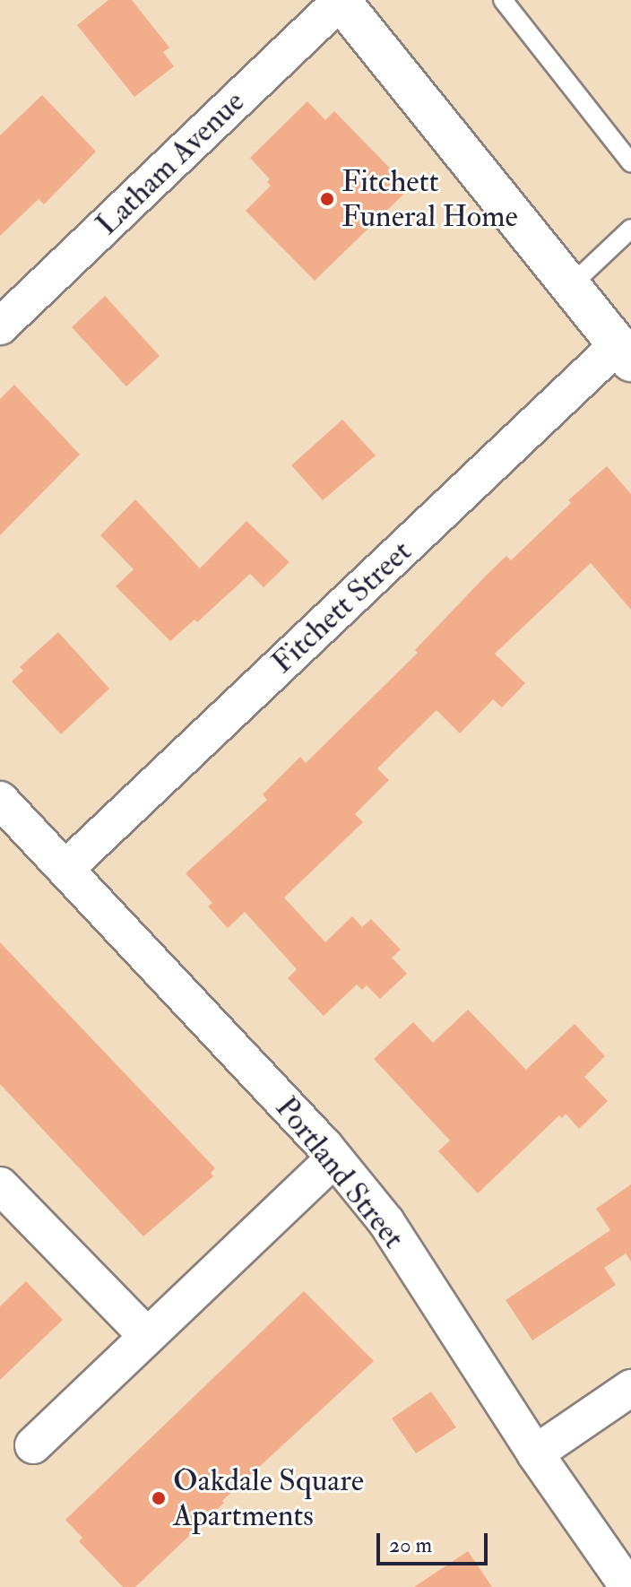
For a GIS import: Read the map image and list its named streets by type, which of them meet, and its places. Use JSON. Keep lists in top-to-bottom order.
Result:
{
  "streets": {
    "street": ["Latham Avenue", "Fitchett Street", "Portland Street"]
  },
  "crossings": [
    ["Fitchett Street", "Portland Street"]
  ],
  "places": ["Fitchett Funeral Home", "Oakdale Square Apartments"],
  "scale_bar": "20 m"
}
